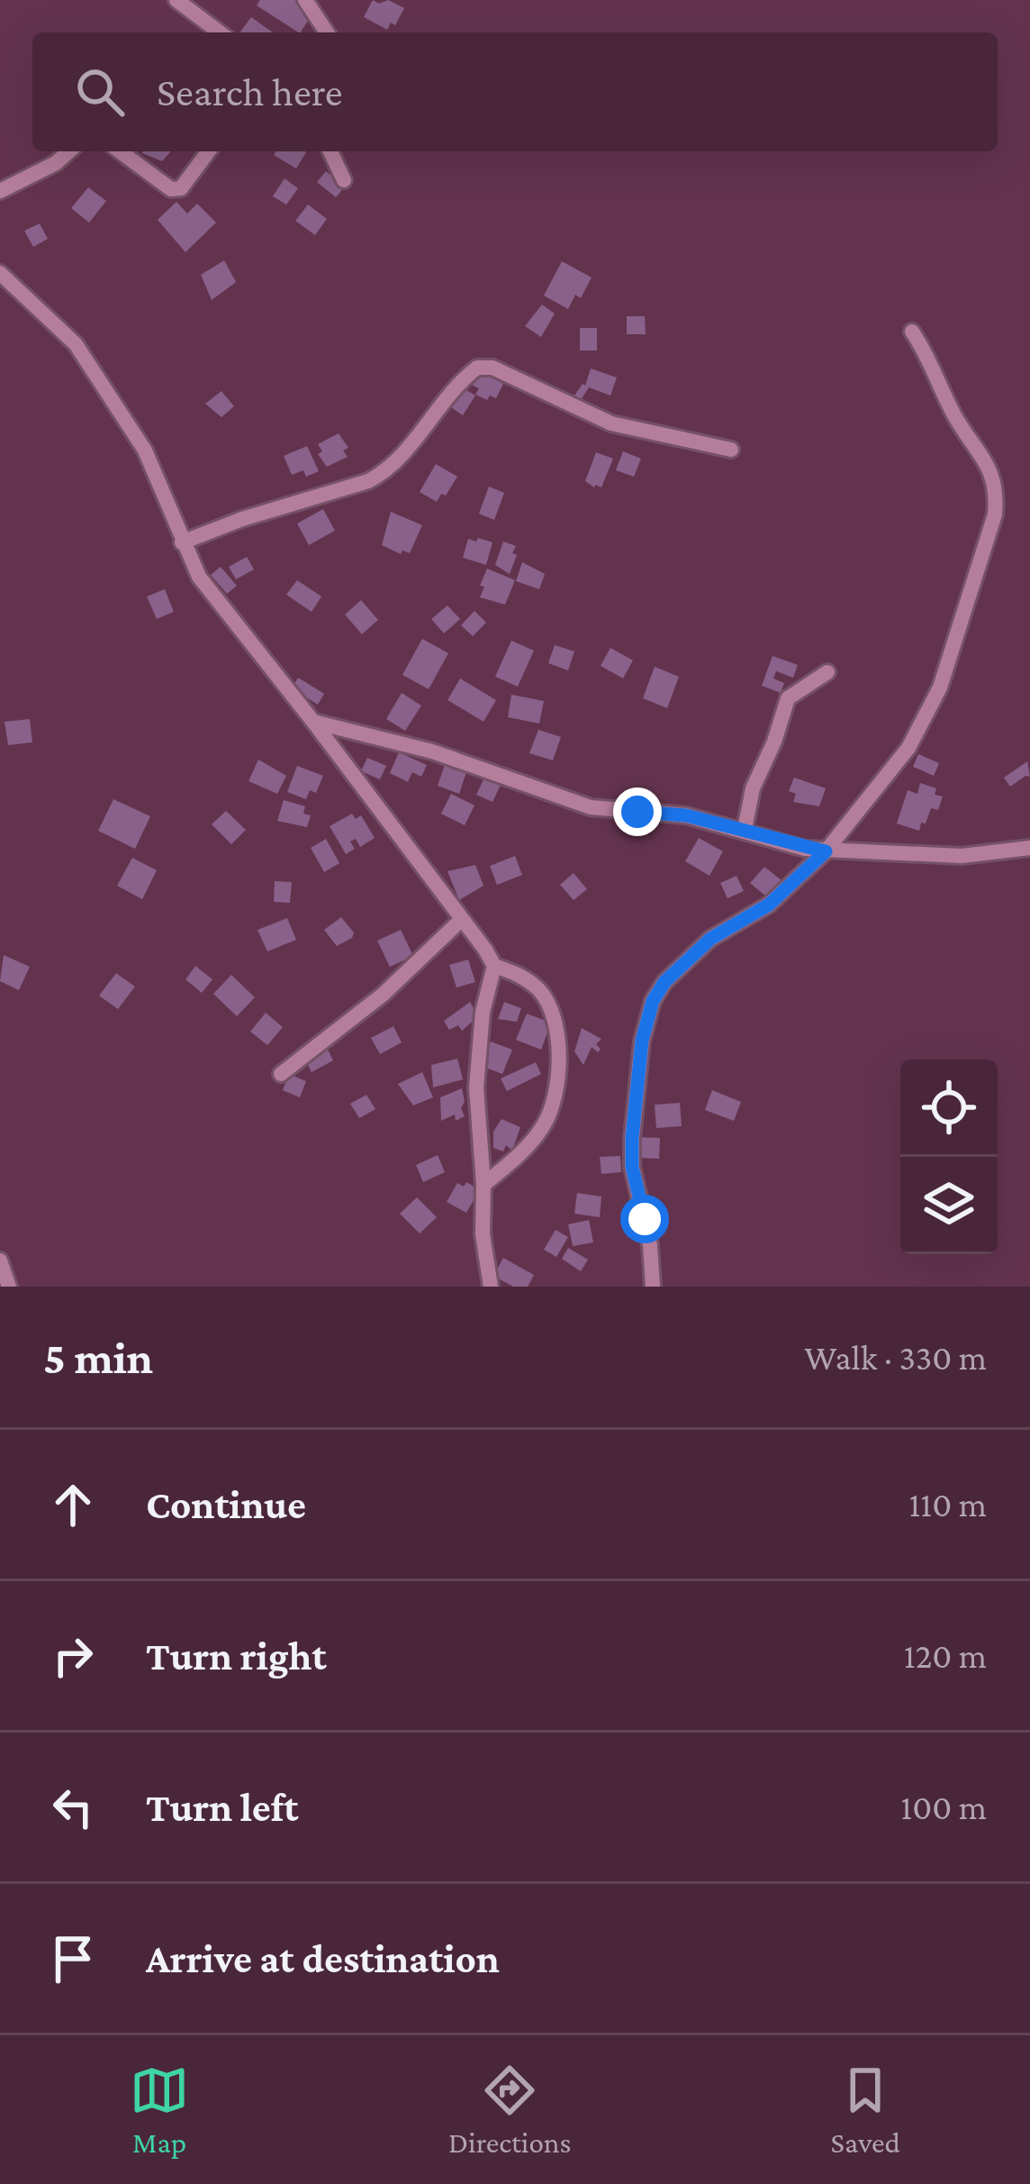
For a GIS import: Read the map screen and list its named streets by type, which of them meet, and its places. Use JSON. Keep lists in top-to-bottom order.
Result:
{
  "page": {
    "search": "Search here",
    "heading": ["5 min", "Walk · 330 m"],
    "list": [
      ["Continue", "110 m"],
      ["Turn right", "120 m"],
      ["Turn left", "100 m"],
      "Arrive at destination"
    ],
    "nav": ["Map", "Directions", "Saved"]
  }
}
